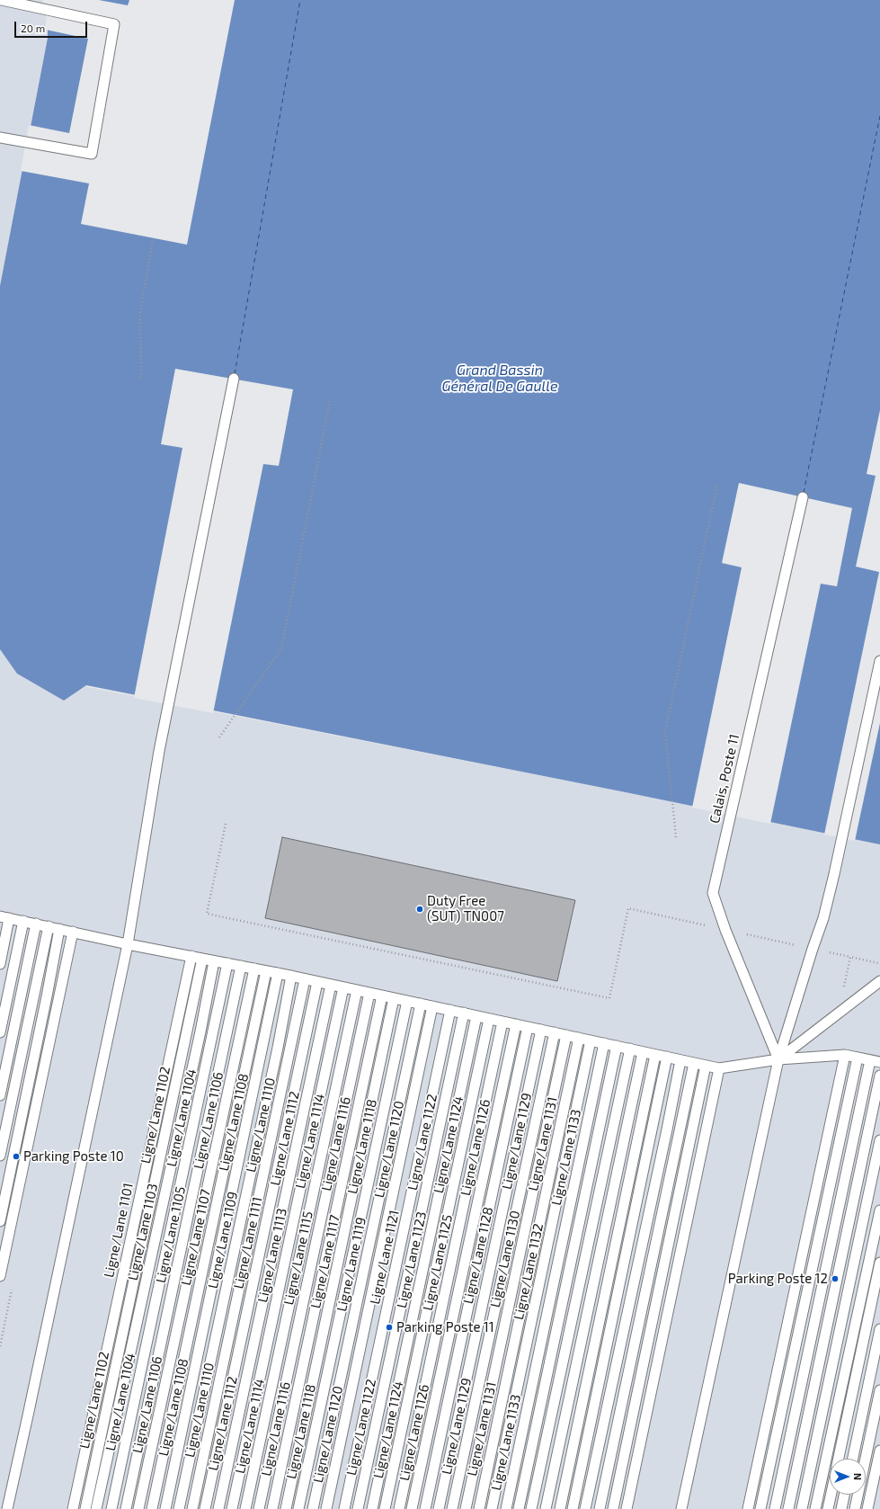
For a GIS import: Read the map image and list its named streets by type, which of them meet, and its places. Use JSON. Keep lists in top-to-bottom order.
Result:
{
  "streets": {
    "lane": [
      "Calais, Poste 11",
      "Ligne/Lane 1102",
      "Ligne/Lane 1104",
      "Ligne/Lane 1106",
      "Ligne/Lane 1108",
      "Ligne/Lane 1110",
      "Ligne/Lane 1112",
      "Ligne/Lane 1114",
      "Ligne/Lane 1129",
      "Ligne/Lane 1122",
      "Ligne/Lane 1116",
      "Ligne/Lane 1131",
      "Ligne/Lane 1124",
      "Ligne/Lane 1118",
      "Ligne/Lane 1126",
      "Ligne/Lane 1120",
      "Ligne/Lane 1133",
      "Ligne/Lane 1101",
      "Ligne/Lane 1103",
      "Ligne/Lane 1105",
      "Ligne/Lane 1107",
      "Ligne/Lane 1109",
      "Ligne/Lane 1111",
      "Ligne/Lane 1113",
      "Ligne/Lane 1128",
      "Ligne/Lane 1121",
      "Ligne/Lane 1115",
      "Ligne/Lane 1130",
      "Ligne/Lane 1123",
      "Ligne/Lane 1117",
      "Ligne/Lane 1125",
      "Ligne/Lane 1119",
      "Ligne/Lane 1132"
    ]
  },
  "water": ["Grand Bassin Général De Gaulle"],
  "places": [
    "Duty Free (SUT) TN007",
    "Parking Poste 10",
    "Parking Poste 12",
    "Parking Poste 11"
  ],
  "scale_bar": "20 m",
  "north": "right"
}
